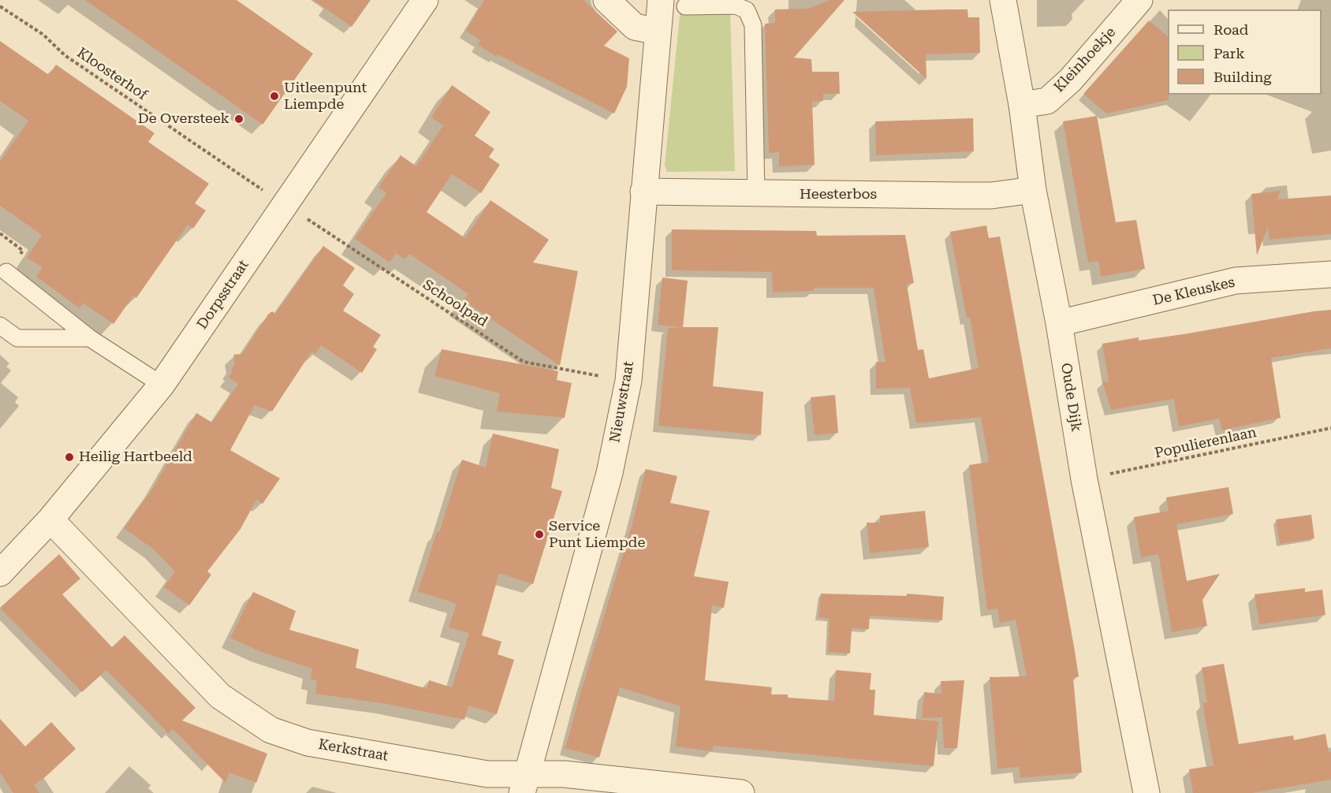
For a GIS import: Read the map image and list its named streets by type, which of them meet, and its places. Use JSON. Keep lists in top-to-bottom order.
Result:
{
  "streets": {
    "street": [
      "Kleinhoekje",
      "Heesterbos",
      "De Kleuskes",
      "Dorpsstraat",
      "Oude Dijk",
      "Nieuwstraat",
      "Kerkstraat"
    ],
    "path": ["Kloosterhof", "Schoolpad", "Populierenlaan"]
  },
  "crossings": [
    ["Kleinhoekje", "Oude Dijk"],
    ["Kloosterhof", "Dorpsstraat"],
    ["Kloosterhof", "Schoolpad"],
    ["Heesterbos", "Oude Dijk"],
    ["Heesterbos", "Nieuwstraat"],
    ["De Kleuskes", "Oude Dijk"],
    ["Dorpsstraat", "Schoolpad"],
    ["Dorpsstraat", "Kerkstraat"],
    ["Schoolpad", "Nieuwstraat"],
    ["Oude Dijk", "Populierenlaan"],
    ["Nieuwstraat", "Kerkstraat"]
  ],
  "places": [
    "Uitleenpunt Liempde",
    "De Oversteek",
    "Heilig Hartbeeld",
    "Service Punt Liempde"
  ],
  "legend": ["Road", "Park", "Building"]
}
